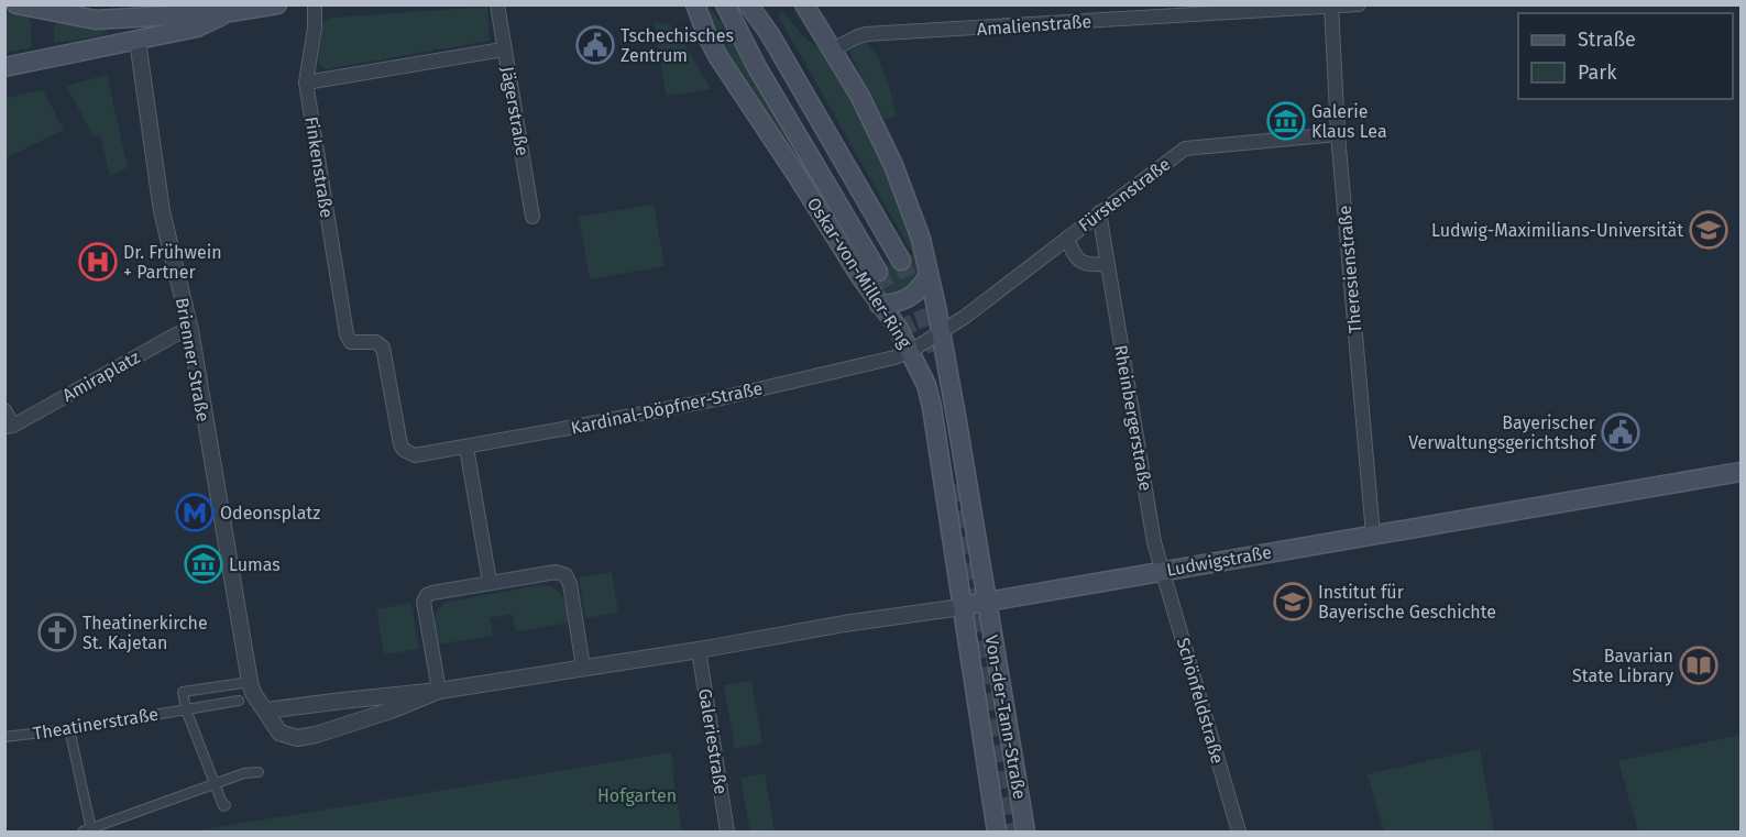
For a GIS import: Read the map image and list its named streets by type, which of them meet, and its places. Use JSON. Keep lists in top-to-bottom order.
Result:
{
  "streets": {
    "main road": [
      "Oskar-von-Miller-Ring",
      "Brienner Straße",
      "Ludwigstraße",
      "Von-der-Tann-Straße"
    ],
    "street": [
      "Amalienstraße",
      "Jägerstraße",
      "Finkenstraße",
      "Fürstenstraße",
      "Theresienstraße",
      "Amiraplatz",
      "Kardinal-Döpfner-Straße",
      "Rheinbergerstraße",
      "Schönfeldstraße",
      "Theatinerstraße",
      "Galeriestraße"
    ]
  },
  "crossings": [
    ["Amalienstraße", "Theresienstraße"],
    ["Amalienstraße", "Oskar-von-Miller-Ring"],
    ["Finkenstraße", "Kardinal-Döpfner-Straße"],
    ["Fürstenstraße", "Theresienstraße"],
    ["Fürstenstraße", "Oskar-von-Miller-Ring"],
    ["Fürstenstraße", "Kardinal-Döpfner-Straße"],
    ["Fürstenstraße", "Rheinbergerstraße"],
    ["Theresienstraße", "Ludwigstraße"],
    ["Oskar-von-Miller-Ring", "Kardinal-Döpfner-Straße"],
    ["Oskar-von-Miller-Ring", "Ludwigstraße"],
    ["Oskar-von-Miller-Ring", "Von-der-Tann-Straße"],
    ["Brienner Straße", "Amiraplatz"],
    ["Brienner Straße", "Theatinerstraße"],
    ["Rheinbergerstraße", "Ludwigstraße"],
    ["Rheinbergerstraße", "Schönfeldstraße"],
    ["Ludwigstraße", "Schönfeldstraße"],
    ["Ludwigstraße", "Von-der-Tann-Straße"],
    ["Ludwigstraße", "Galeriestraße"]
  ],
  "parks": ["Hofgarten"],
  "places": {
    "public building": ["Tschechisches Zentrum", "Bayerischer Verwaltungsgerichtshof"],
    "museum": ["Galerie Klaus Lea", "Lumas"],
    "school or university": ["Ludwig-Maximilians-Universität", "Institut für Bayerische Geschichte"],
    "hospital": ["Dr. Frühwein + Partner"],
    "metro station": ["Odeonsplatz"],
    "church": ["Theatinerkirche St. Kajetan"],
    "library": ["Bavarian State Library"]
  },
  "legend": ["Straße", "Park"]
}
